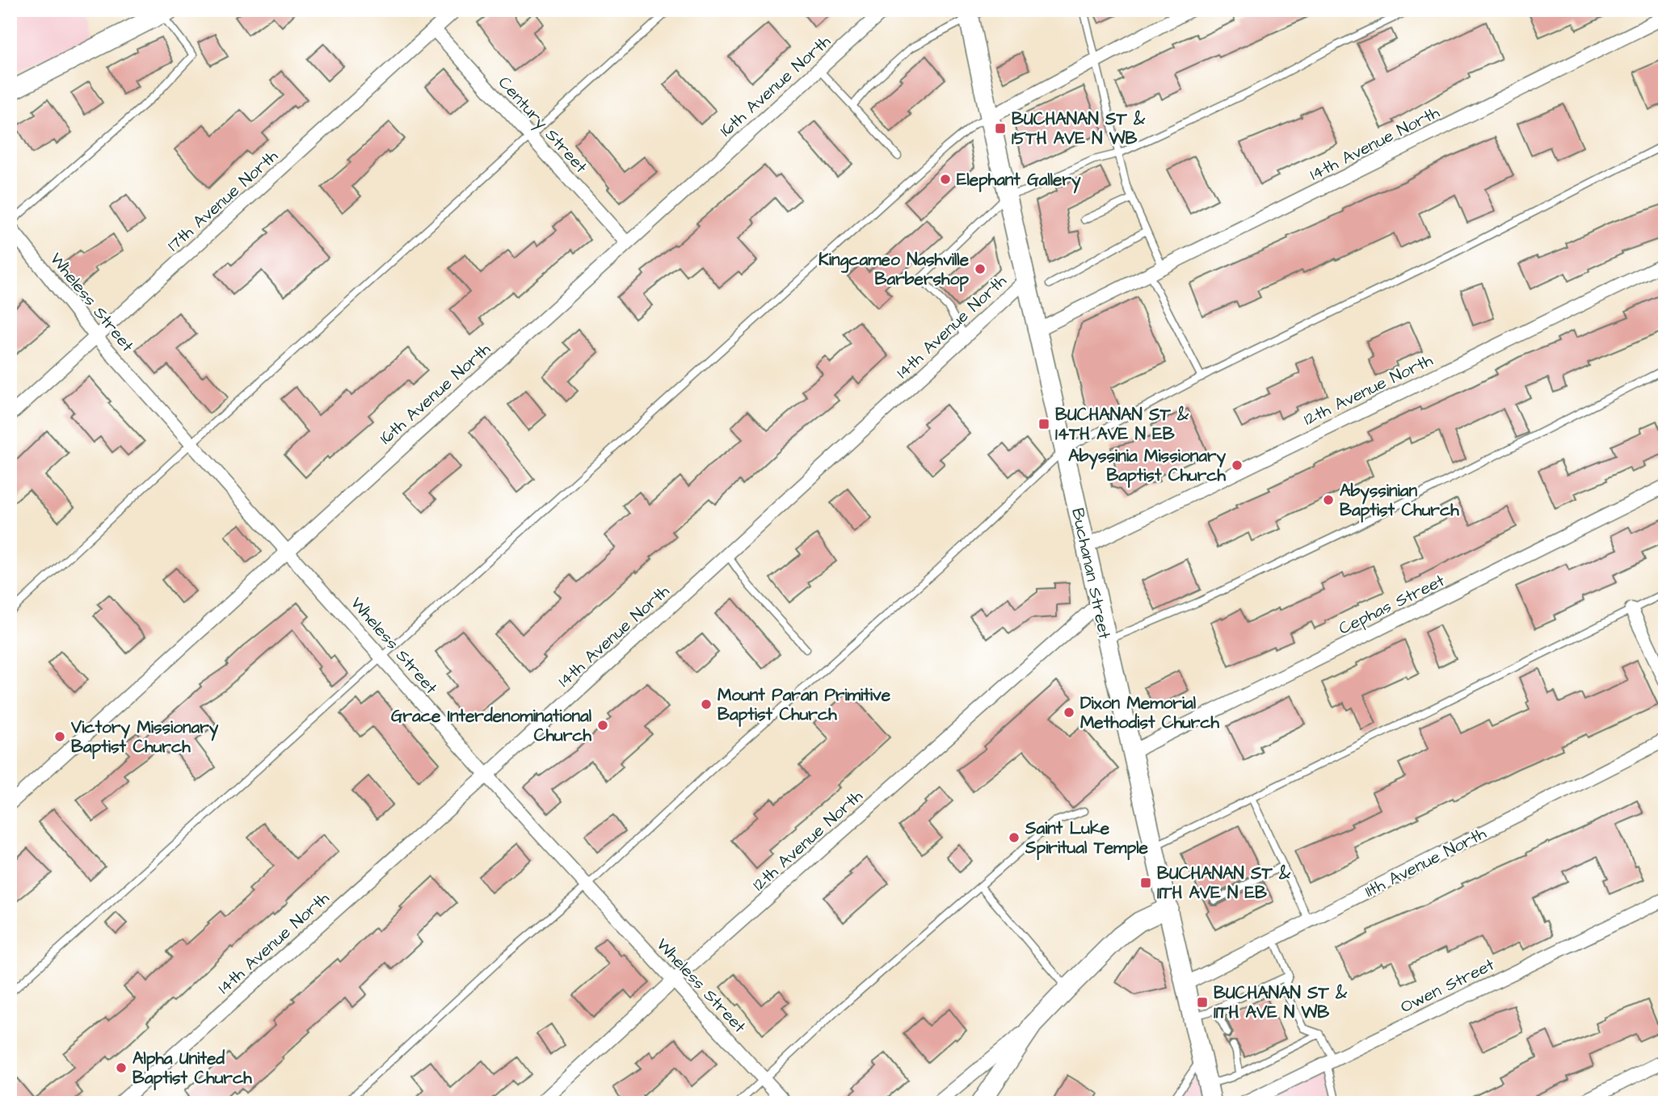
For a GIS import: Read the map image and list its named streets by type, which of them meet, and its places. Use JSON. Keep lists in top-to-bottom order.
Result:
{
  "streets": {
    "street": [
      "16th Avenue North",
      "Century Street",
      "14th Avenue North",
      "17th Avenue North",
      "Wheless Street",
      "12th Avenue North",
      "Buchanan Street",
      "Cephas Street",
      "11th Avenue North",
      "Owen Street"
    ]
  },
  "crossings": [
    ["16th Avenue North", "Century Street"],
    ["16th Avenue North", "Wheless Street"],
    ["Century Street", "17th Avenue North"],
    ["14th Avenue North", "Wheless Street"],
    ["14th Avenue North", "Buchanan Street"],
    ["17th Avenue North", "Wheless Street"],
    ["Wheless Street", "12th Avenue North"],
    ["12th Avenue North", "Buchanan Street"],
    ["Buchanan Street", "Cephas Street"],
    ["Buchanan Street", "11th Avenue North"]
  ],
  "places": {
    "transit": [
      "BUCHANAN ST & 15TH AVE N WB",
      "BUCHANAN ST & 14TH AVE N EB",
      "BUCHANAN ST & 11TH AVE N EB",
      "BUCHANAN ST & 11TH AVE N WB"
    ],
    "other": [
      "Elephant Gallery",
      "Kingcameo Nashville Barbershop",
      "Abyssinia Missionary Baptist Church",
      "Abyssinian Baptist Church",
      "Mount Paran Primitive Baptist Church",
      "Dixon Memorial Methodist Church",
      "Grace Interdenominational Church",
      "Victory Missionary Baptist Church",
      "Saint Luke Spiritual Temple",
      "Alpha United Baptist Church"
    ]
  }
}
